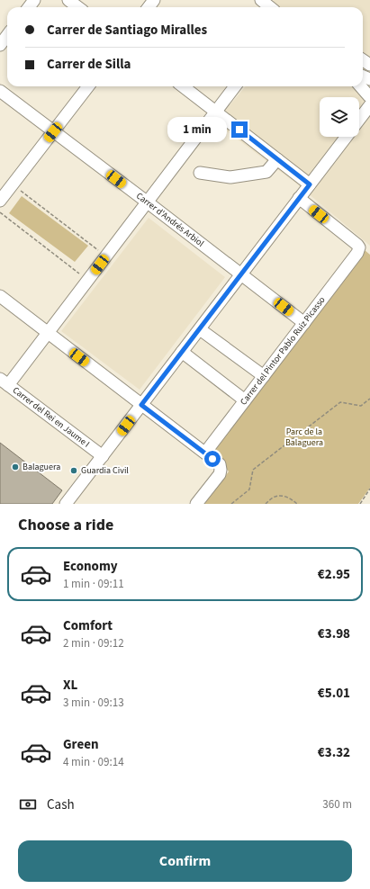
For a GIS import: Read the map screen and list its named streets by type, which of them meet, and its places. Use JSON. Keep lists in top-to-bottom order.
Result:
{
  "streets": {
    "street": ["Carrer d'Andrés Arbiol", "Carrer del Pintor Pablo Ruiz Picasso", "Carrer del Rei en Jaume I"]
  },
  "crossings": [
    ["Carrer d'Andrés Arbiol", "Carrer del Pintor Pablo Ruiz Picasso"]
  ],
  "parks": ["Parc de la Balaguera"],
  "places": ["Balaguera", "Guardia Civil"],
  "page": {
    "banner": ["Carrer de Santiago Miralles", "Carrer de Silla"],
    "bubble": "1 min",
    "heading": "Choose a ride",
    "list": [
      {
        "name": "Economy",
        "note": "1 min · 09:11",
        "value": "€2.95"
      },
      {
        "name": "Comfort",
        "note": "2 min · 09:12",
        "value": "€3.98"
      },
      {
        "name": "XL",
        "note": "3 min · 09:13",
        "value": "€5.01"
      },
      {
        "name": "Green",
        "note": "4 min · 09:14",
        "value": "€3.32"
      }
    ],
    "pay": ["Cash", "360 m"],
    "buttons": "Confirm"
  }
}
